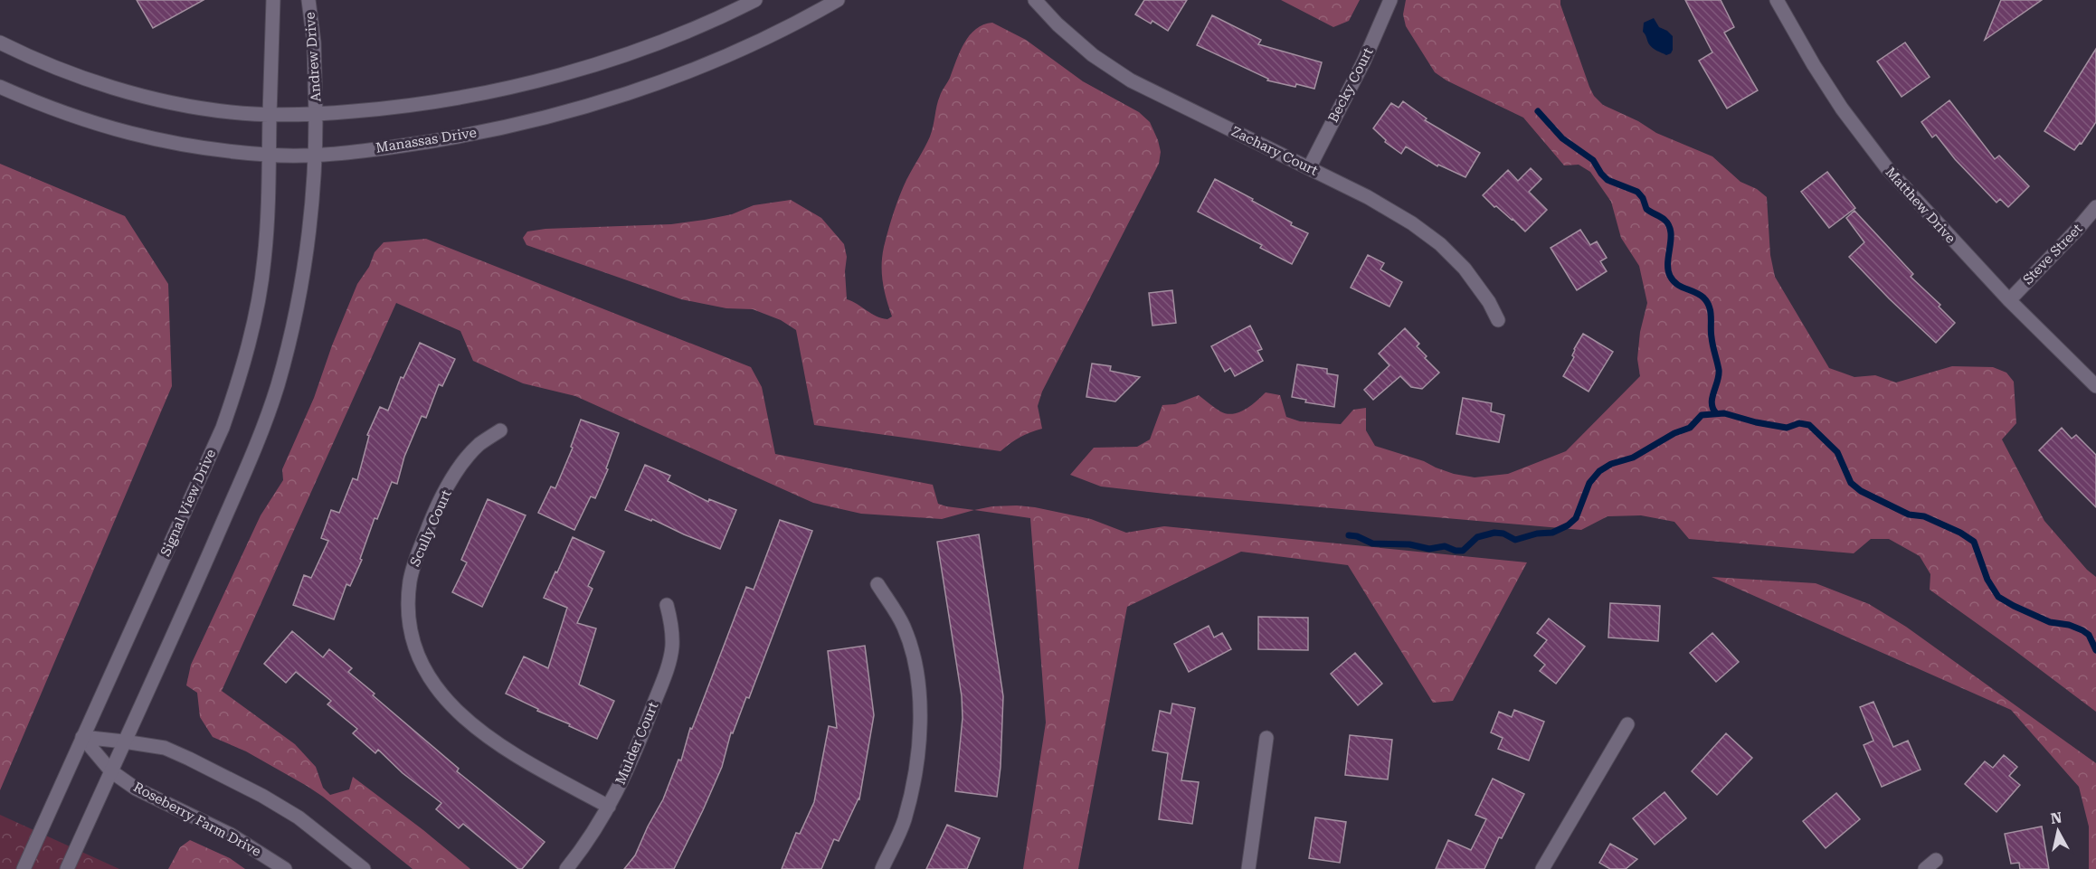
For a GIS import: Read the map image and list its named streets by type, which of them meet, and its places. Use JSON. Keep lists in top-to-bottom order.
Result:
{
  "streets": {
    "street": [
      "Andrew Drive",
      "Becky Court",
      "Manassas Drive",
      "Zachary Court",
      "Matthew Drive",
      "Steve Street",
      "Signal View Drive",
      "Scully Court",
      "Mulder Court",
      "Roseberry Farm Drive"
    ]
  },
  "crossings": [
    ["Becky Court", "Zachary Court"],
    ["Manassas Drive", "Signal View Drive"],
    ["Matthew Drive", "Steve Street"],
    ["Signal View Drive", "Roseberry Farm Drive"],
    ["Scully Court", "Mulder Court"]
  ],
  "north": "top"
}
